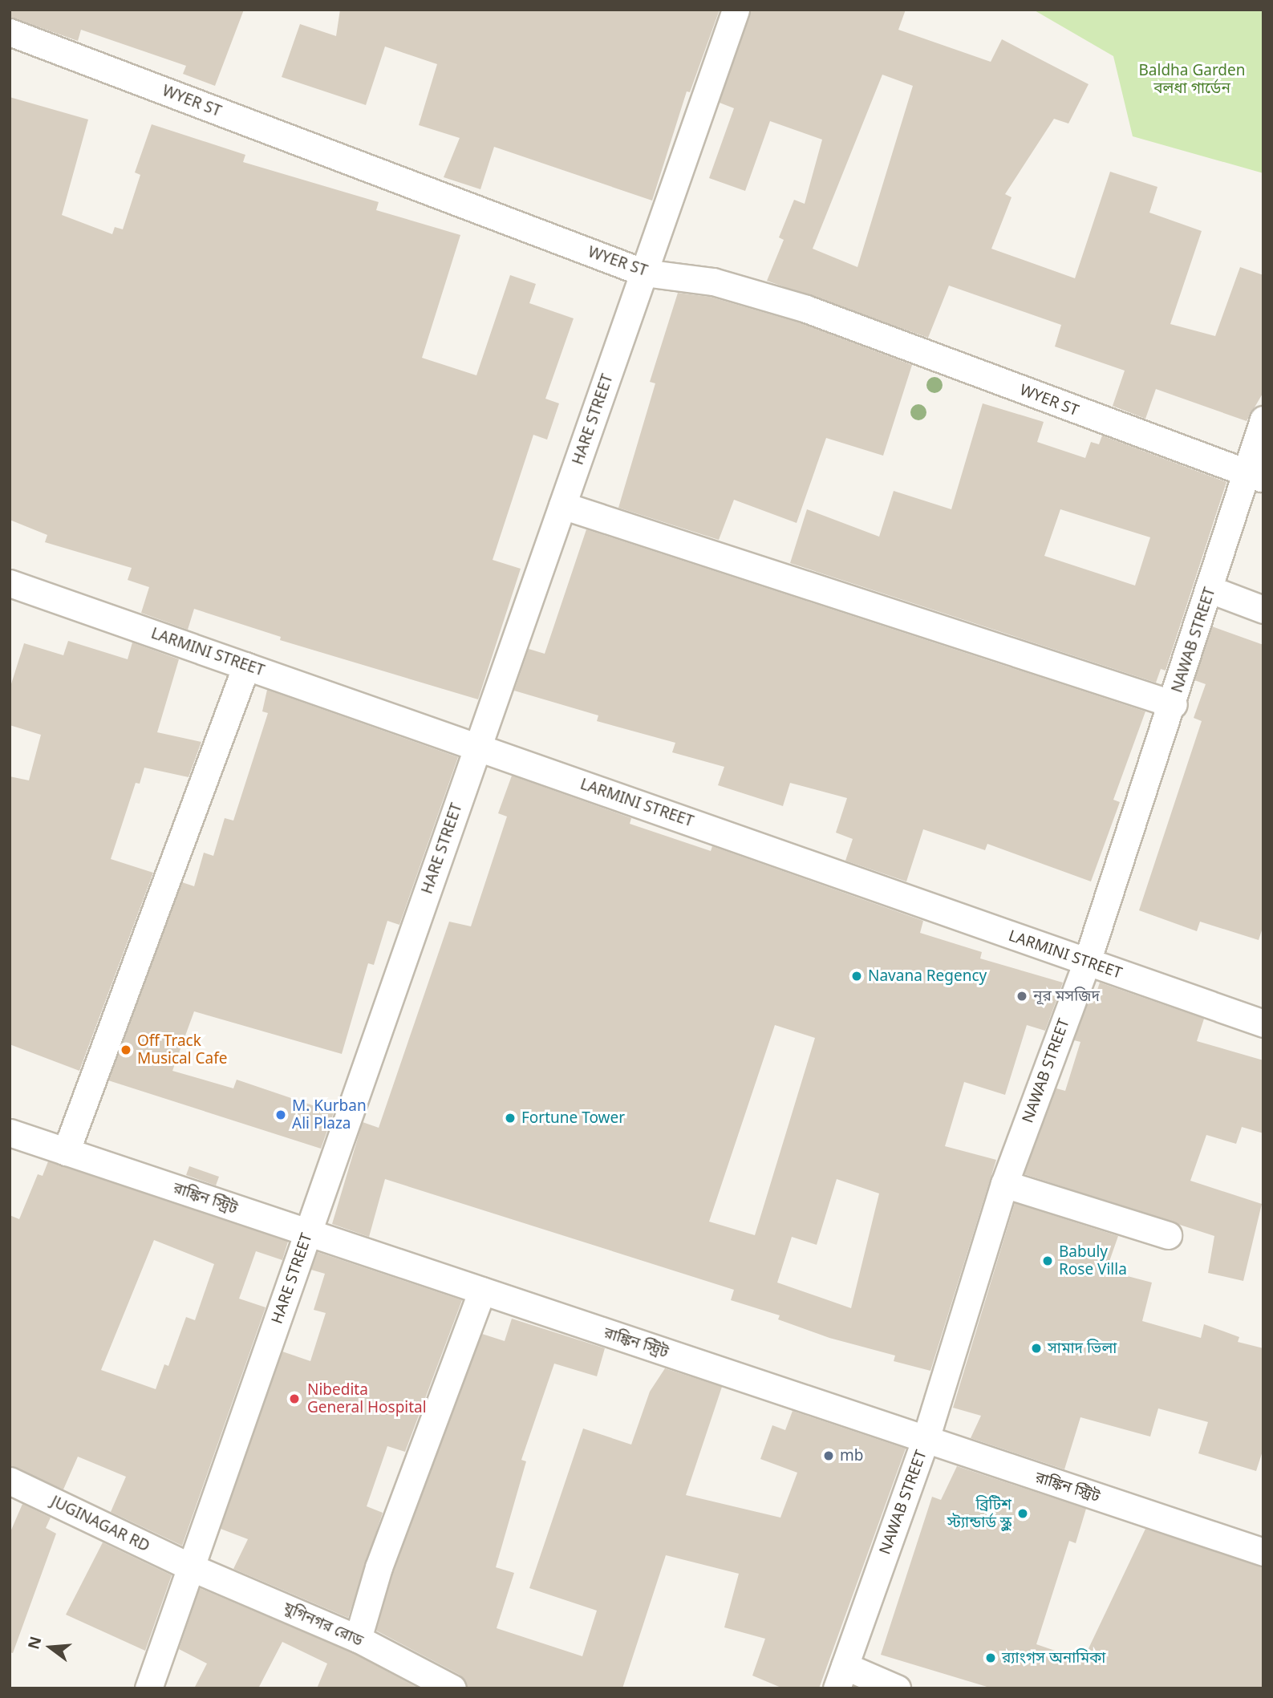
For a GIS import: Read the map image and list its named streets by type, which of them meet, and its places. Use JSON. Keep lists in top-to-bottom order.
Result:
{
  "streets": {
    "street": [
      "WYER ST",
      "HARE STREET",
      "NAWAB STREET",
      "LARMINI STREET",
      "রাঙ্কিন স্ট্রিট",
      "JUGINAGAR RD",
      "যুগিনগর রোড"
    ]
  },
  "crossings": [
    ["WYER ST", "HARE STREET"],
    ["WYER ST", "NAWAB STREET"],
    ["HARE STREET", "LARMINI STREET"],
    ["HARE STREET", "রাঙ্কিন স্ট্রিট"],
    ["HARE STREET", "JUGINAGAR RD"],
    ["HARE STREET", "যুগিনগর রোড"],
    ["NAWAB STREET", "LARMINI STREET"],
    ["NAWAB STREET", "রাঙ্কিন স্ট্রিট"],
    ["JUGINAGAR RD", "যুগিনগর রোড"]
  ],
  "parks": ["Baldha Garden বলধা গার্ডেন"],
  "places": [
    "Navana Regency",
    "নূর মসজিদ",
    "Off Track Musical Cafe",
    "M. Kurban Ali Plaza",
    "Fortune Tower",
    "Babuly Rose Villa",
    "সামাদ ভিলা",
    "Nibedita General Hospital",
    "mb",
    "ব্রিটিশ স্ট্যান্ডার্ড স্কুল",
    "র‌্যাংগস অনামিকা"
  ],
  "north": "left"
}
